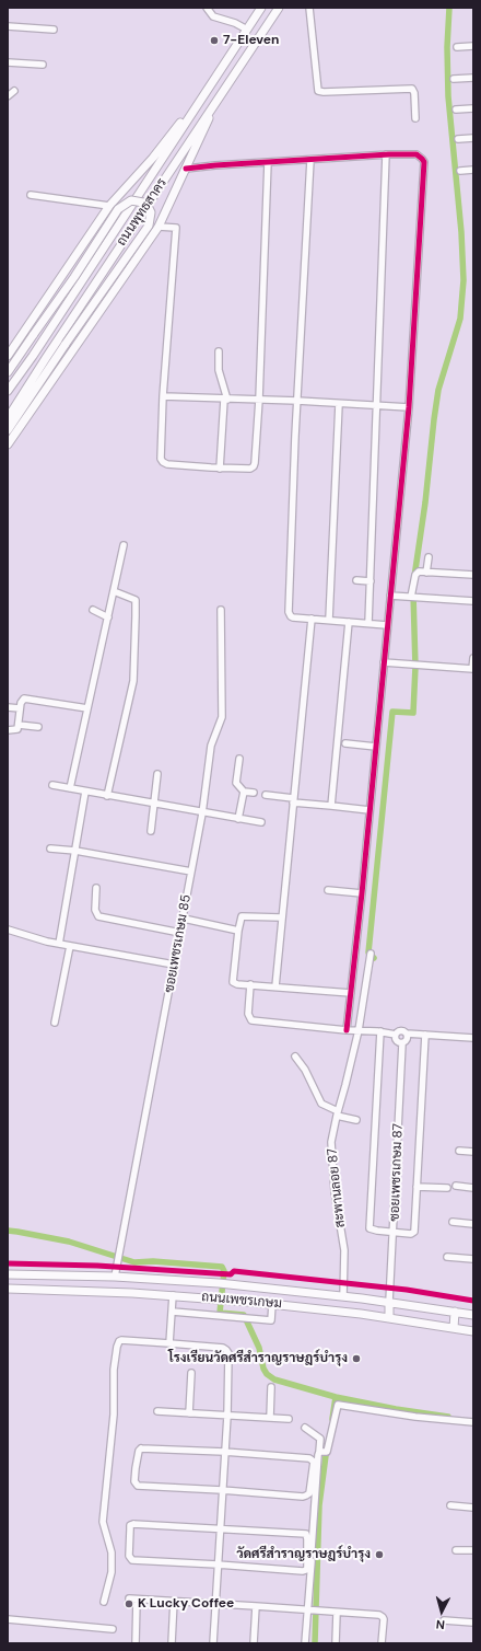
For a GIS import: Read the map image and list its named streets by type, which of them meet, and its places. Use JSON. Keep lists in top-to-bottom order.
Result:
{
  "streets": {
    "main road": ["ถนนพุทธสาคร", "ถนนเพชรเกษม"],
    "street": ["ซอยเพชรเกษม 85", "ซอยเพชรเกษม 87", "สะพานลอย 87"]
  },
  "crossings": [
    ["ซอยเพชรเกษม 85", "ถนนเพชรเกษม"],
    ["ซอยเพชรเกษม 87", "ถนนเพชรเกษม"],
    ["สะพานลอย 87", "ถนนเพชรเกษม"]
  ],
  "places": [
    "7-Eleven",
    "โรงเรียนวัดศรีสําราญราษฎร์บํารุง",
    "วัดศรีสําราญราษฎร์บํารุง",
    "K Lucky Coffee"
  ],
  "north": "bottom"
}
